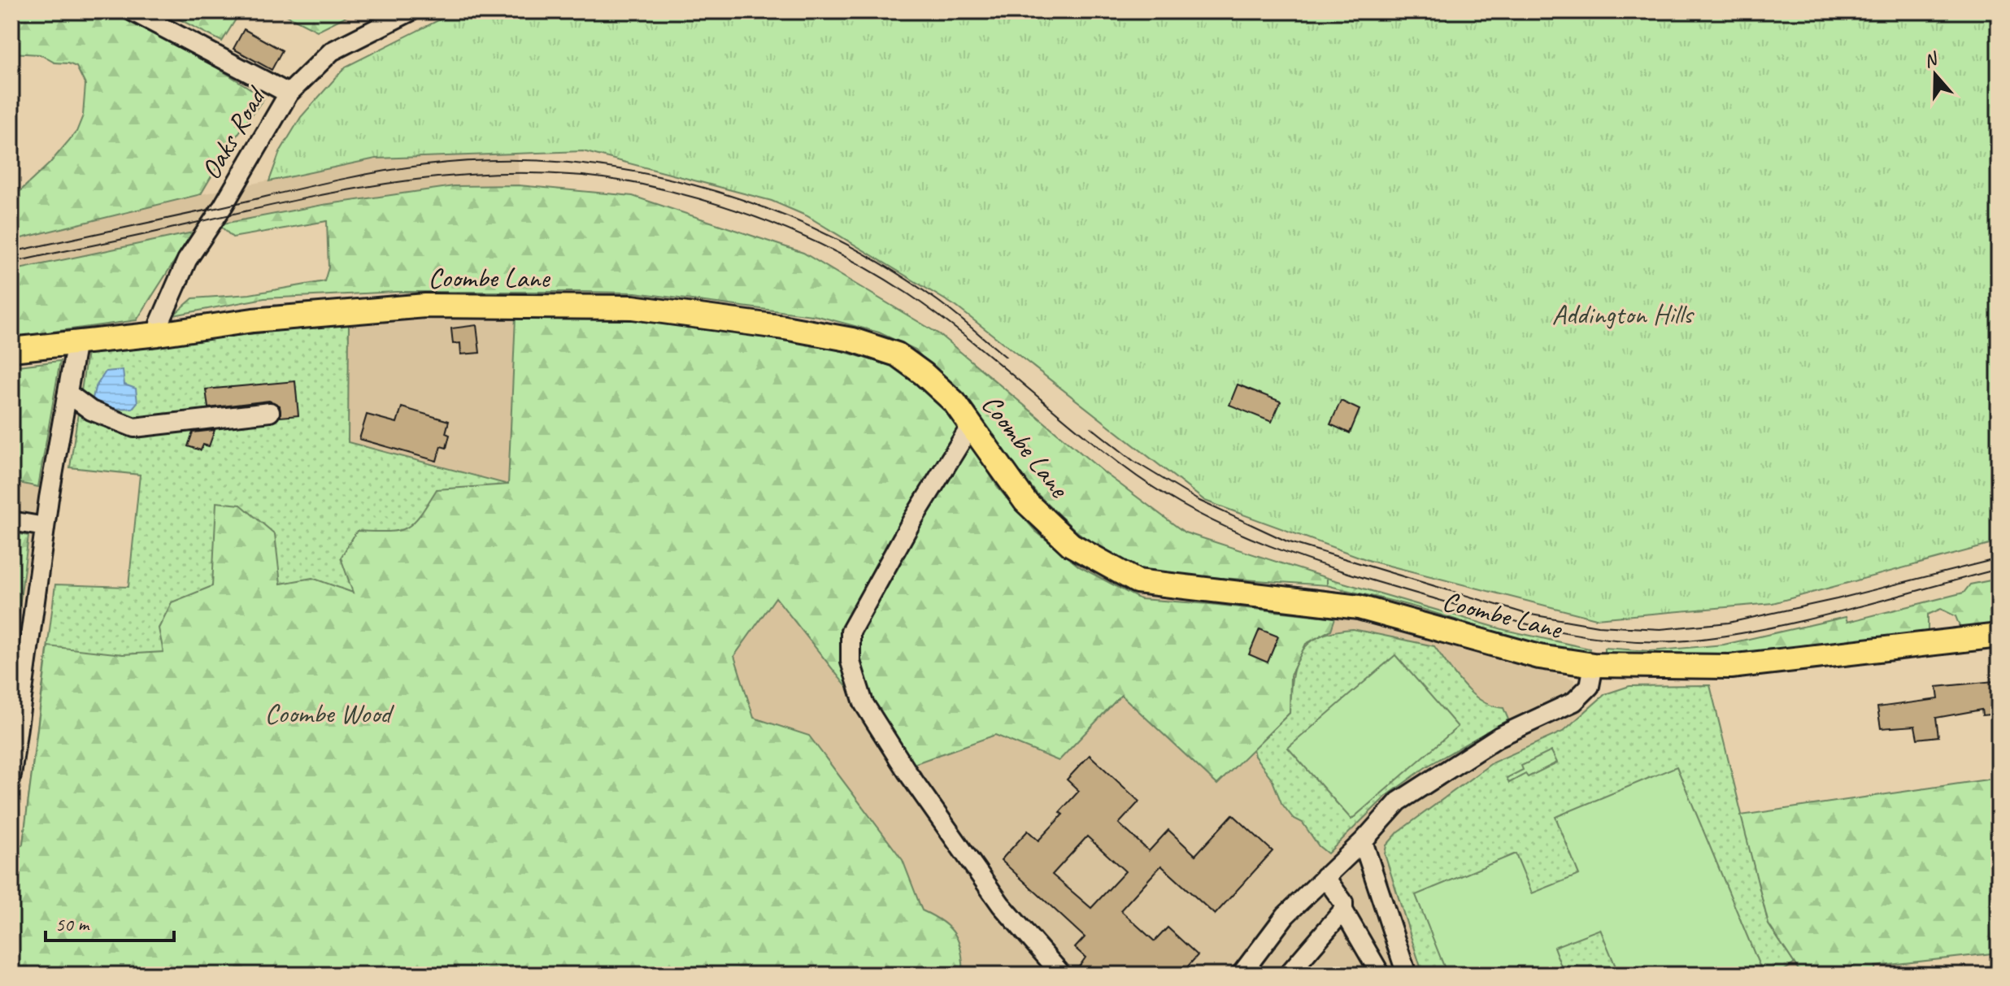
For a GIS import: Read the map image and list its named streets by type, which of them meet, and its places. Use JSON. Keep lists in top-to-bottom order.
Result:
{
  "streets": {
    "main road": ["Coombe Lane"],
    "street": ["Oaks Road"]
  },
  "crossings": [
    ["Oaks Road", "Coombe Lane"]
  ],
  "parks": ["Addington Hills", "Coombe Wood"],
  "scale_bar": "50 m",
  "north": "top"
}
